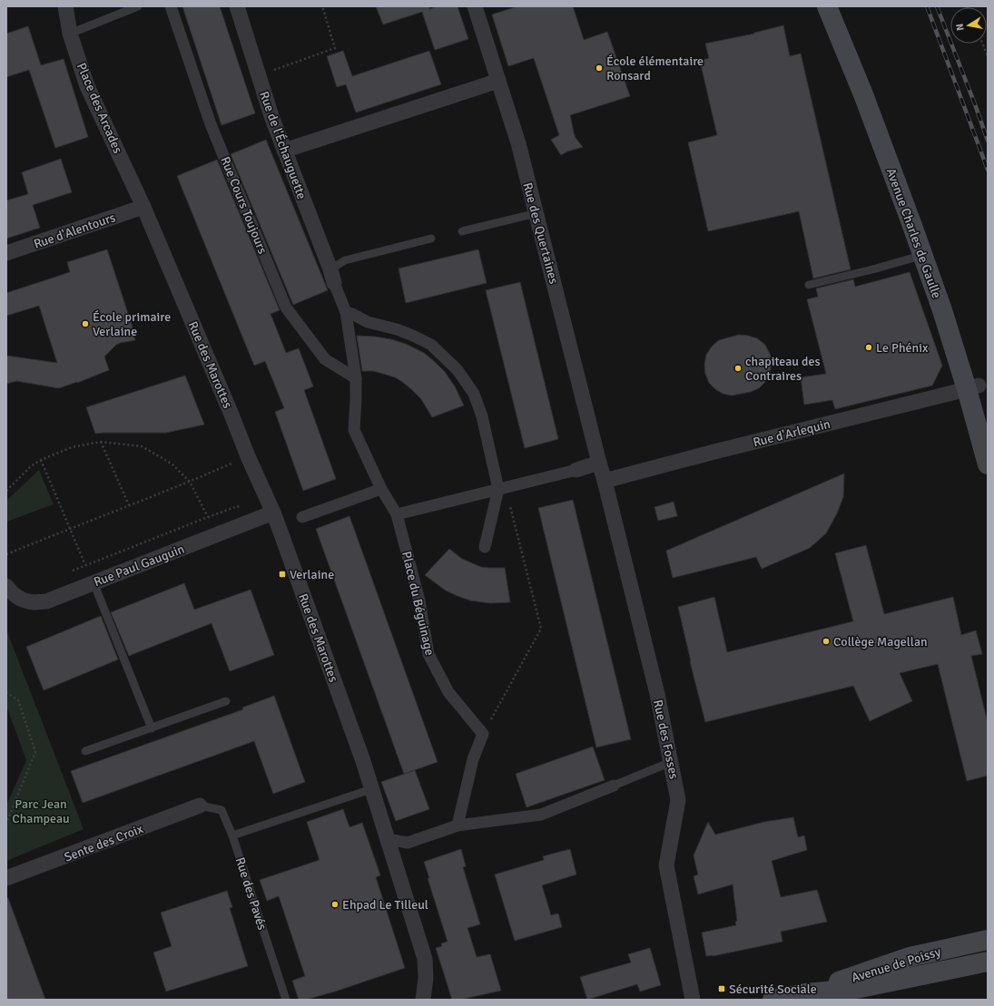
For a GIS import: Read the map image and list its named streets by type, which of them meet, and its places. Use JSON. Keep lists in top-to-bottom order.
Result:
{
  "streets": {
    "main road": ["Avenue Charles de Gaulle", "Avenue de Poissy"],
    "street": [
      "Place des Arcades",
      "Rue de l'Échauguette",
      "Rue Cours Toujours",
      "Rue d'Alentours",
      "Rue des Quertaines",
      "Rue des Marottes",
      "Rue d'Arlequin",
      "Rue Paul Gauguin",
      "Place du Béguinage",
      "Rue des Fosses",
      "Sente des Croix"
    ],
    "lane": ["Rue des Pavés"]
  },
  "crossings": [
    ["Place des Arcades", "Rue d'Alentours"],
    ["Place des Arcades", "Rue des Marottes"],
    ["Rue de l'Échauguette", "Place du Béguinage"],
    ["Rue Cours Toujours", "Place du Béguinage"],
    ["Rue d'Alentours", "Rue des Marottes"],
    ["Rue des Quertaines", "Rue d'Arlequin"],
    ["Rue des Quertaines", "Rue des Fosses"],
    ["Avenue Charles de Gaulle", "Rue d'Arlequin"],
    ["Rue des Marottes", "Rue Paul Gauguin"],
    ["Rue d'Arlequin", "Rue des Fosses"],
    ["Sente des Croix", "Rue des Pavés"]
  ],
  "parks": ["Parc Jean Champeau"],
  "places": {
    "other": [
      "École élémentaire Ronsard",
      "École primaire Verlaine",
      "Le Phénix",
      "chapiteau des Contraires",
      "Collège Magellan",
      "Ehpad Le Tilleul"
    ],
    "transit": ["Verlaine", "Sécurité Sociale"]
  },
  "north": "left"
}
